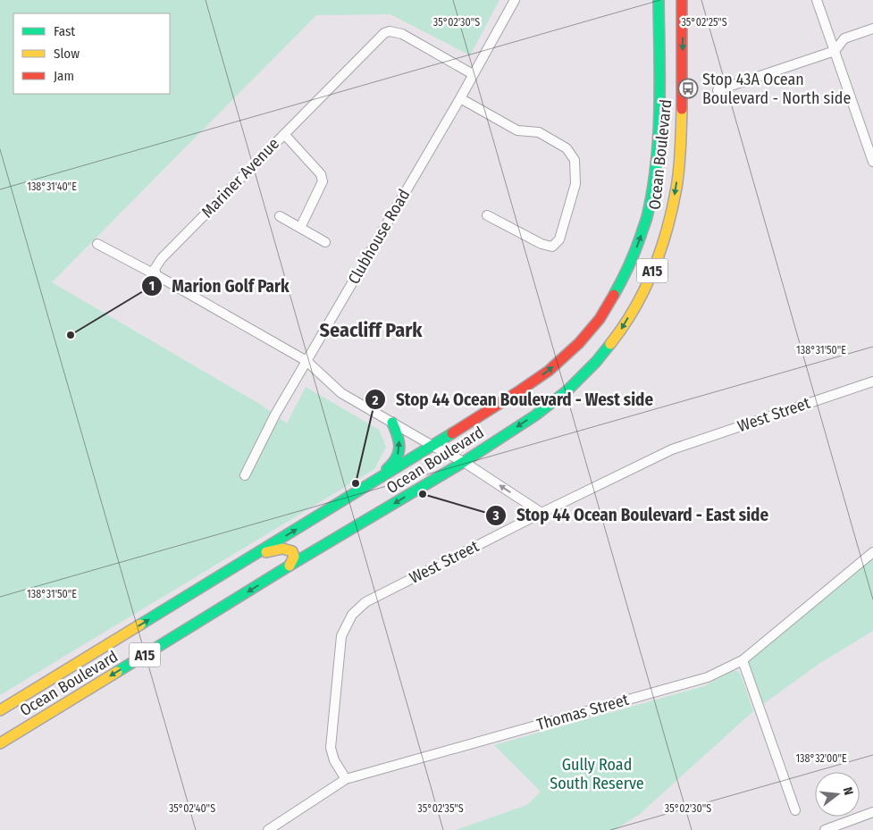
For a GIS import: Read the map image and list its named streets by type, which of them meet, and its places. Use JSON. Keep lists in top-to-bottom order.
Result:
{
  "streets": {
    "main road": ["Ocean Boulevard", "A15"],
    "street": [
      "Mariner Avenue",
      "Clubhouse Road",
      "West Street",
      "Thomas Street"
    ]
  },
  "crossings": [
    ["Mariner Avenue", "Clubhouse Road"],
    ["West Street", "Thomas Street"]
  ],
  "districts": ["Seacliff Park"],
  "parks": ["Gully Road South Reserve"],
  "places": {
    "bus stop": ["Stop 43A Ocean Boulevard - North side"],
    "other": ["Marion Golf Park", "Stop 44 Ocean Boulevard - West side", "Stop 44 Ocean Boulevard - East side"]
  },
  "legend": ["Fast", "Slow", "Jam"],
  "north": "right",
  "coordinates": [
    "35°02'30\"S",
    "35°02'25\"S",
    "138°31'40\"E",
    "138°31'50\"E",
    "138°32'00\"E",
    "35°02'40\"S",
    "35°02'35\"S"
  ]
}
